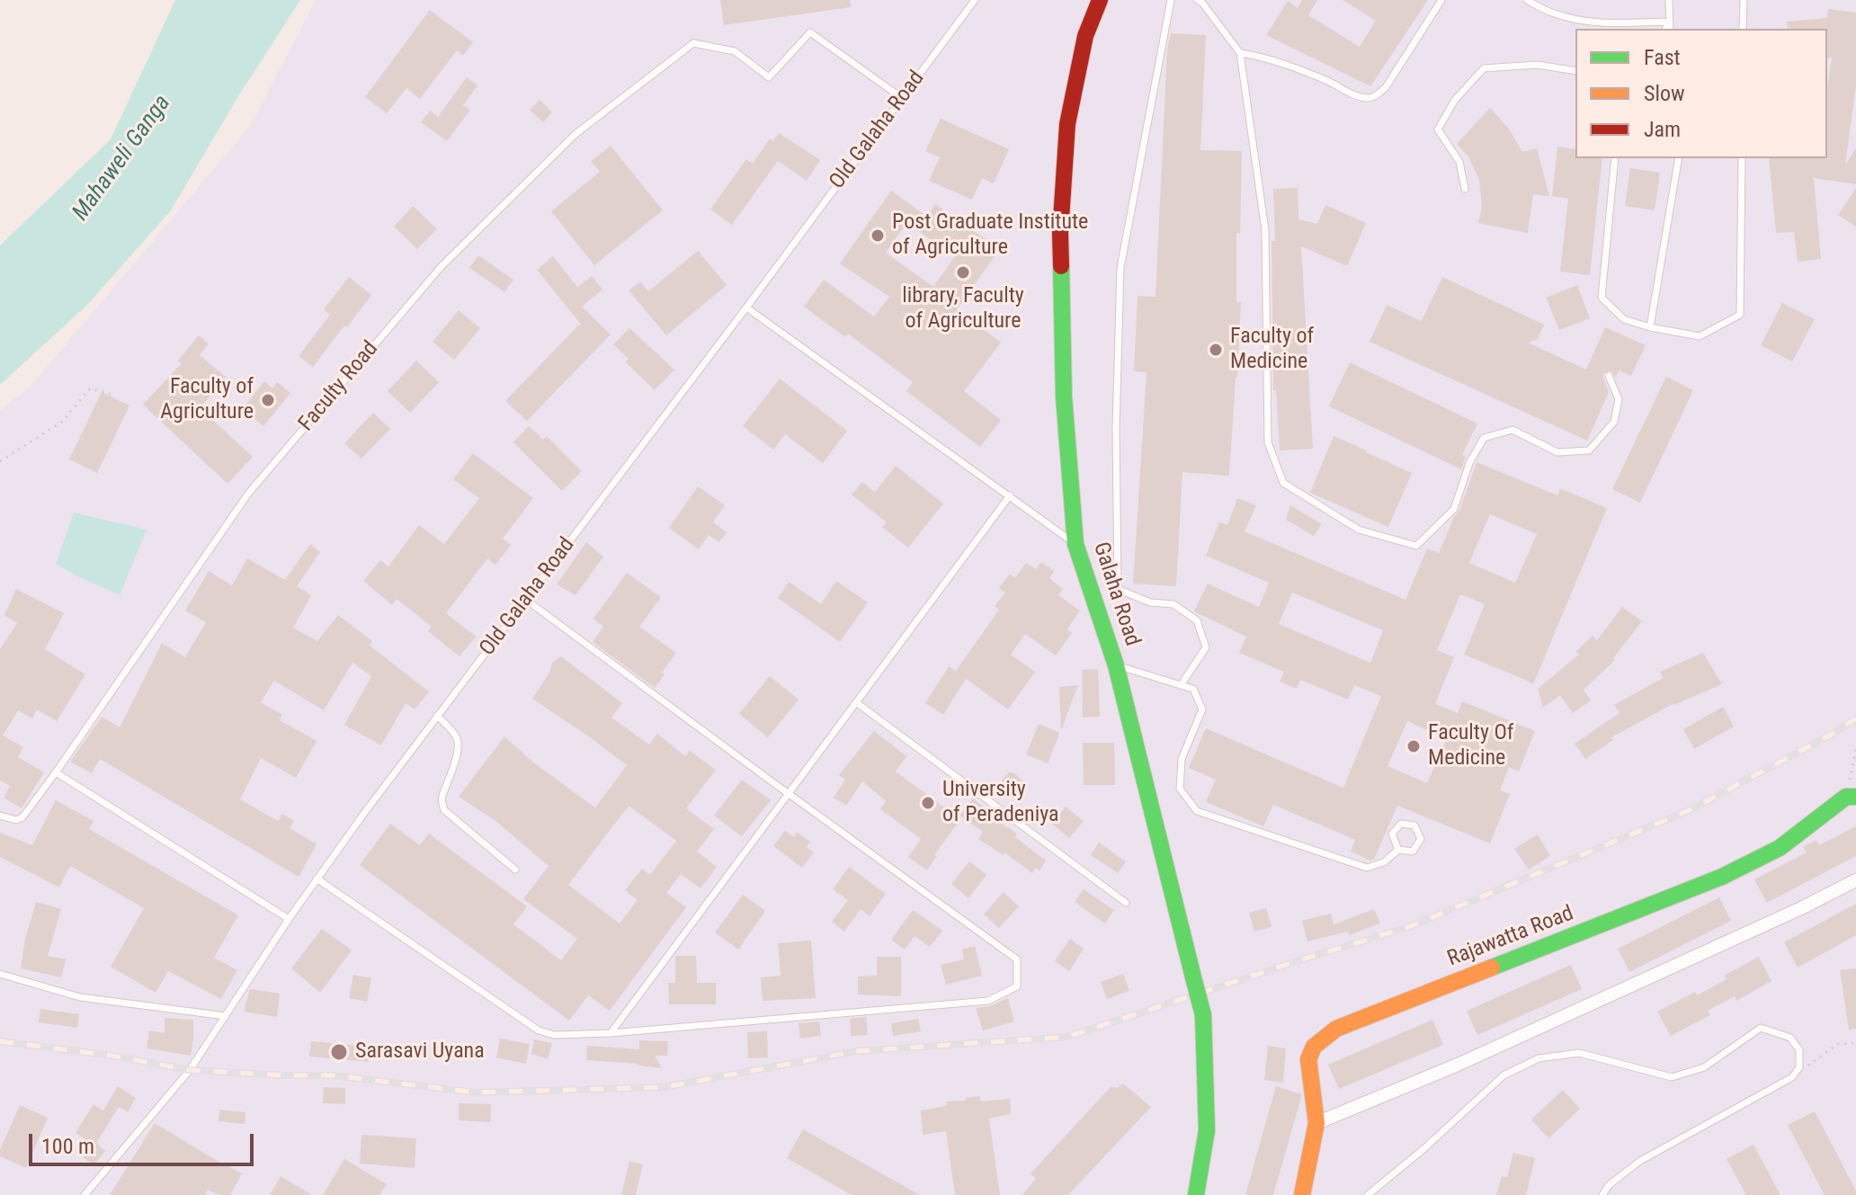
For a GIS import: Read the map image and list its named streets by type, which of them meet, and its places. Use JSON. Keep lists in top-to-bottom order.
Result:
{
  "streets": {
    "main road": ["Galaha Road", "Rajawatta Road"],
    "lane": ["Old Galaha Road", "Faculty Road"]
  },
  "crossings": [
    ["Old Galaha Road", "Faculty Road"]
  ],
  "water": ["Mahaweli Ganga"],
  "places": [
    "Post Graduate Institute of Agriculture",
    "library, Faculty of Agriculture",
    "Faculty of Medicine",
    "Faculty of Agriculture",
    "Faculty Of Medicine",
    "University of Peradeniya",
    "Sarasavi Uyana"
  ],
  "legend": ["Fast", "Slow", "Jam"],
  "scale_bar": "100 m"
}
